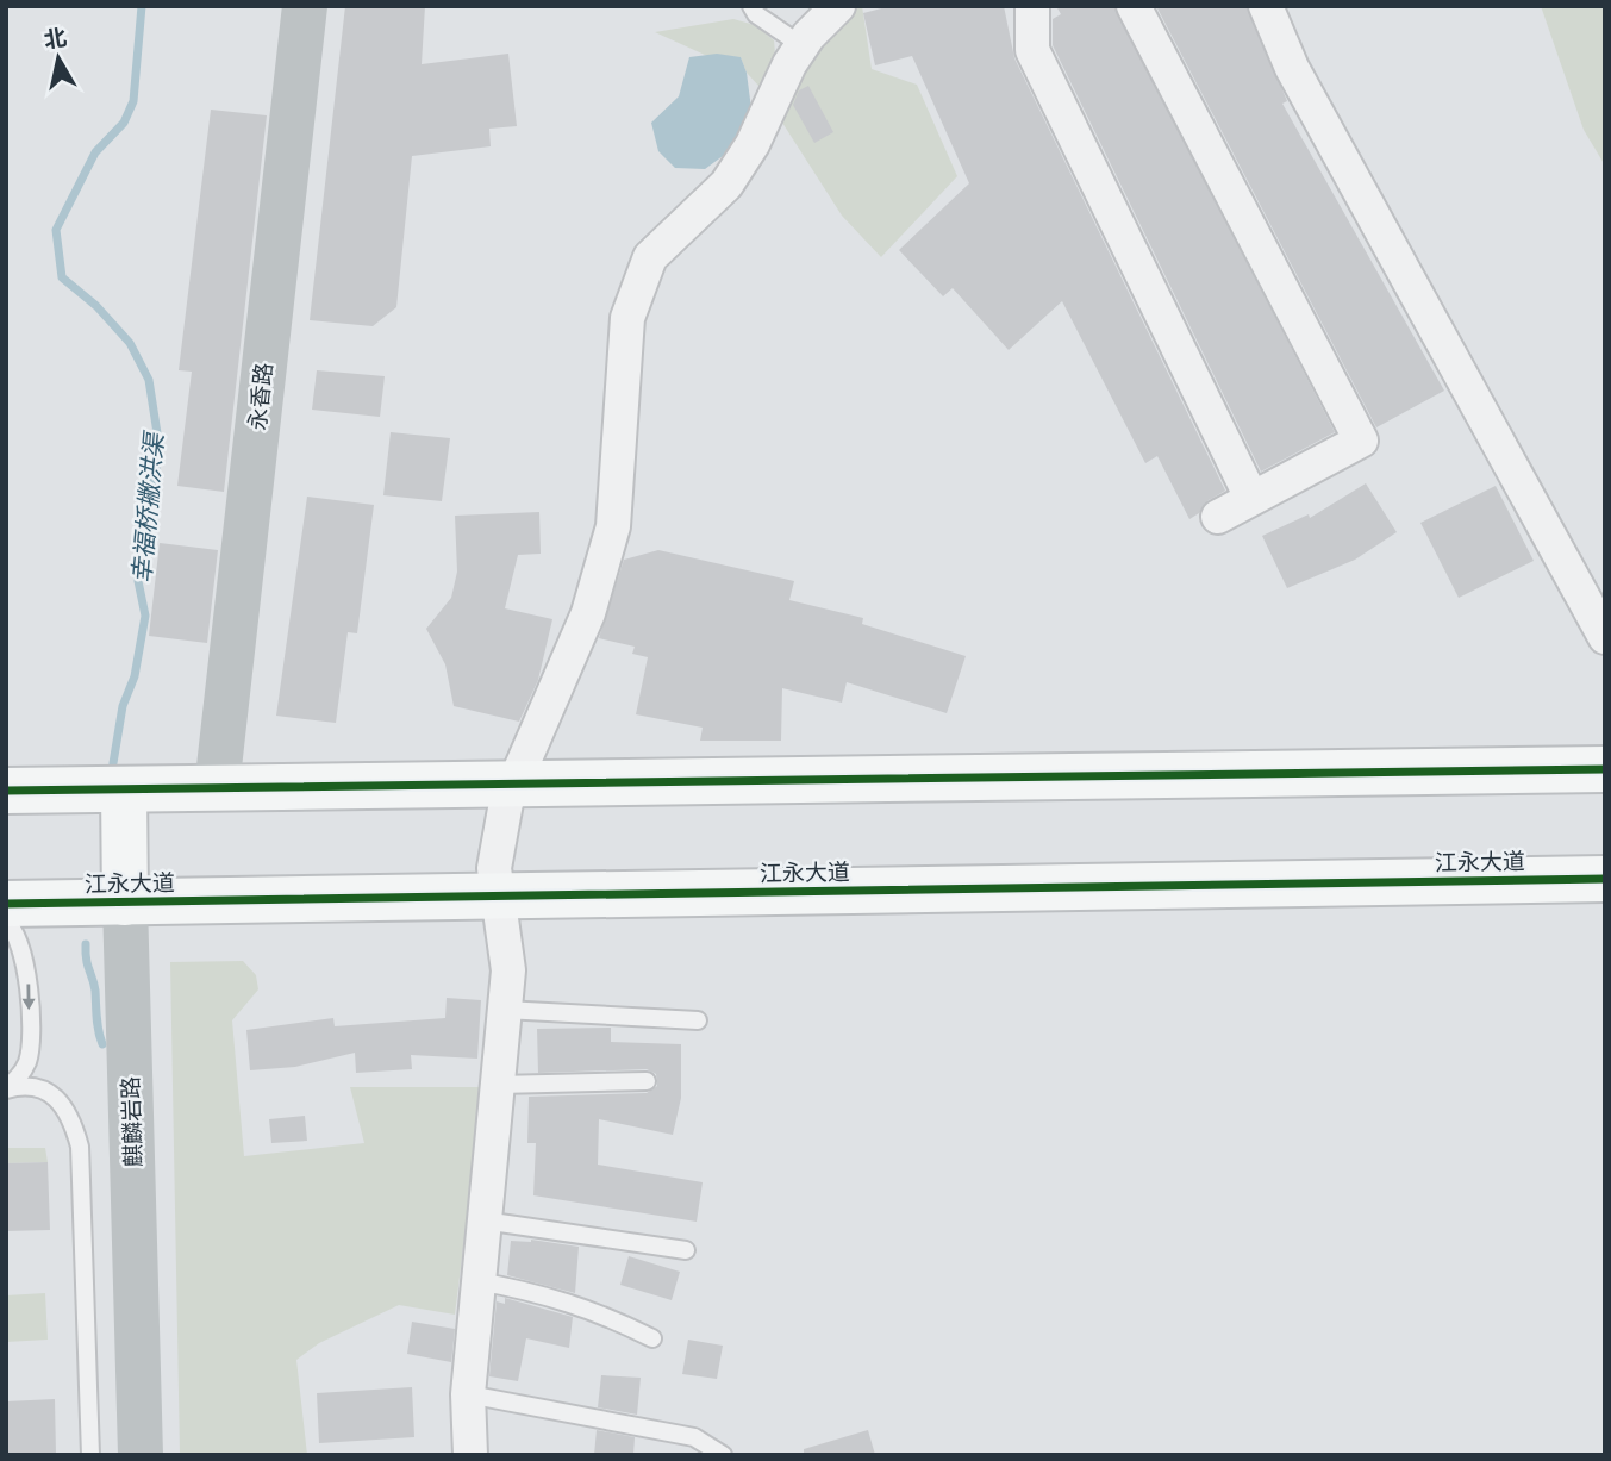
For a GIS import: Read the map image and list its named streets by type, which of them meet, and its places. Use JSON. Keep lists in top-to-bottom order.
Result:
{
  "streets": {
    "main road": ["永香路", "江永大道", "麒麟岩路"]
  },
  "crossings": [
    ["江永大道", "麒麟岩路"]
  ],
  "water": ["幸福桥撇洪渠"],
  "north": "top"
}
